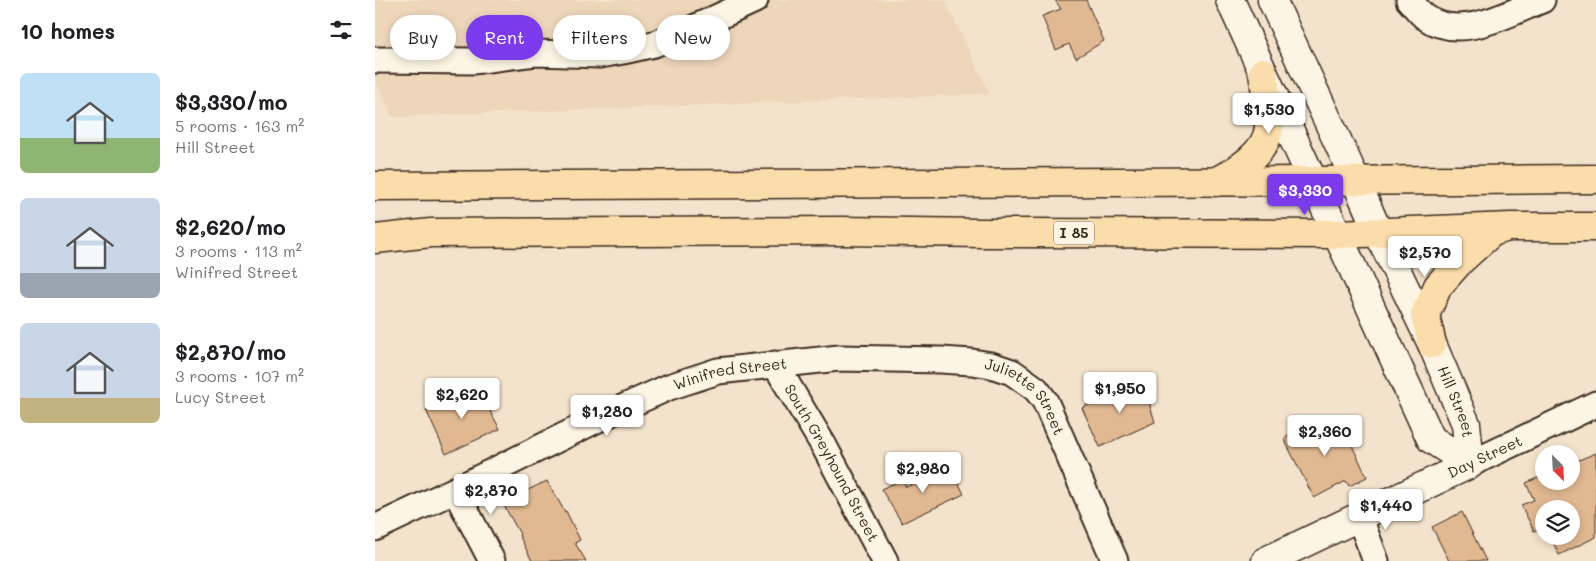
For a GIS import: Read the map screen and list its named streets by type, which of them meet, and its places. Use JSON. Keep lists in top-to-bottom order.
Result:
{
  "streets": {
    "main road": ["I 85"],
    "street": [
      "Winifred Street",
      "Juliette Street",
      "Hill Street",
      "Day Street",
      "South Greyhound Street"
    ]
  },
  "crossings": [
    ["I 85", "Hill Street"],
    ["Winifred Street", "Juliette Street"],
    ["Winifred Street", "South Greyhound Street"],
    ["Hill Street", "Day Street"]
  ],
  "north": "bottom right",
  "page": {
    "heading": "10 homes",
    "chip": [
      "Buy",
      "Rent",
      "Filters",
      "New"
    ],
    "list": [
      {
        "name": "$3,330/mo",
        "note": "5 rooms · 163 m² · Hill Street"
      },
      {
        "name": "$2,620/mo",
        "note": "3 rooms · 113 m² · Winifred Street"
      },
      {
        "name": "$2,870/mo",
        "note": "3 rooms · 107 m² · Lucy Street"
      }
    ],
    "price": [
      "$1,530",
      "$3,330",
      "$2,570",
      "$1,950",
      "$2,620",
      "$1,280",
      "$2,360",
      "$2,980",
      "$2,870",
      "$1,440"
    ]
  }
}
